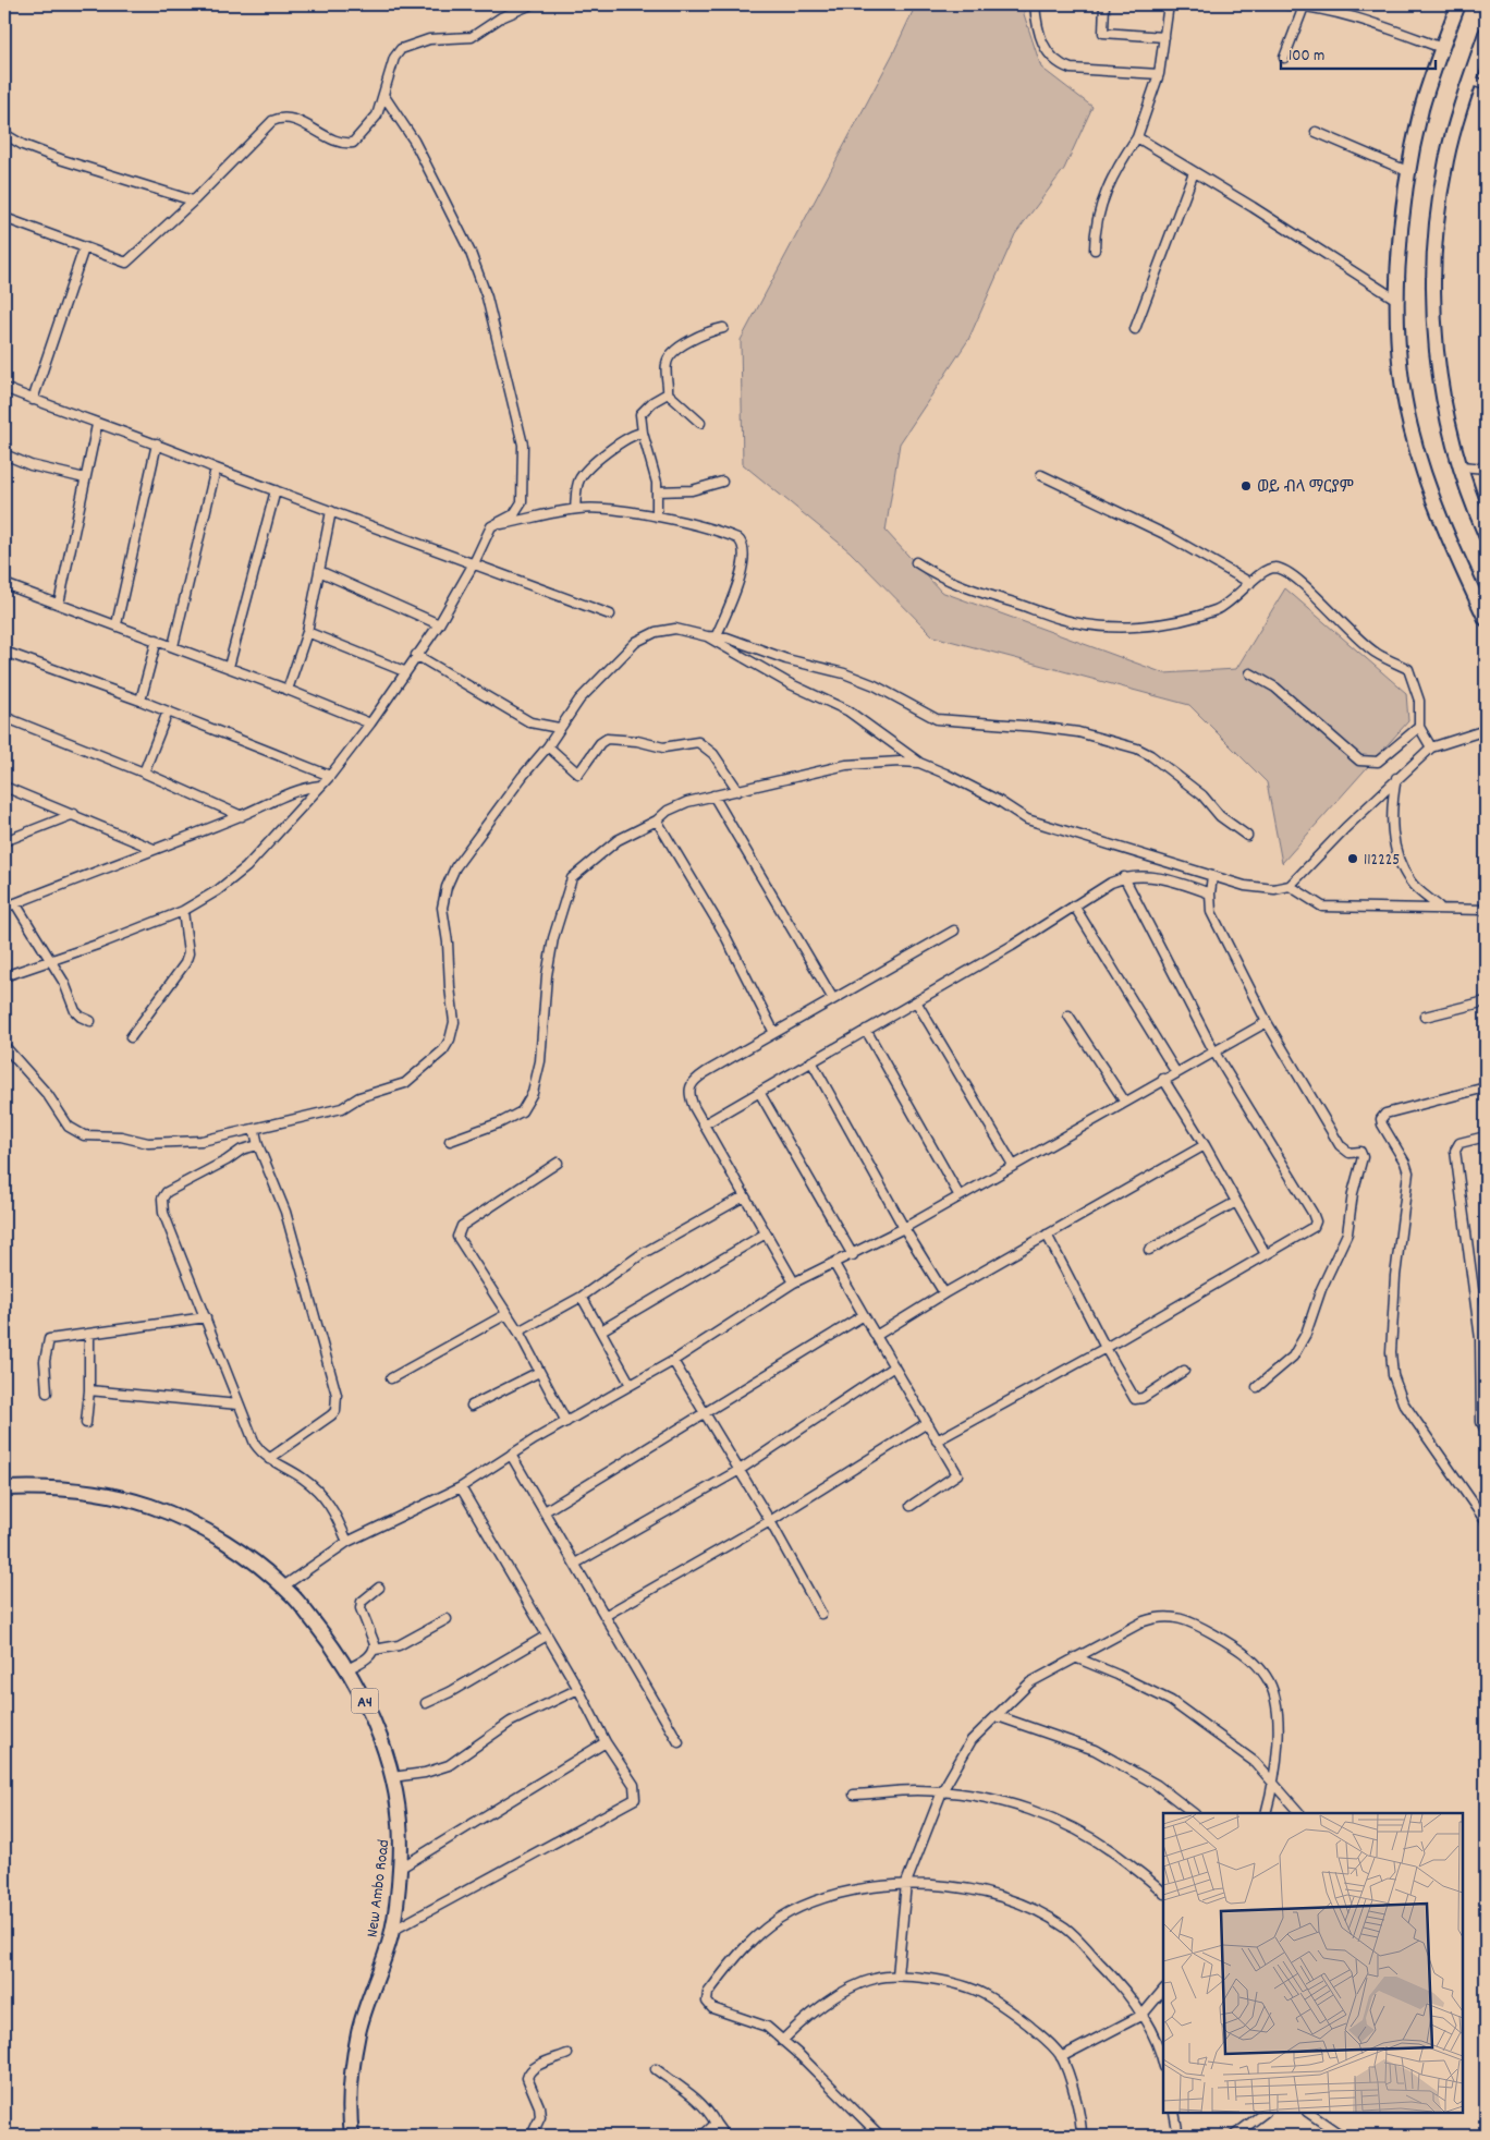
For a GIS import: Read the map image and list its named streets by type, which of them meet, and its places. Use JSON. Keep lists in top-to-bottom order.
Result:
{
  "streets": {
    "main road": ["A4", "New Ambo Road"]
  },
  "places": ["ወይ ብላ ማርያም", "112225"],
  "scale_bar": "100 m"
}
